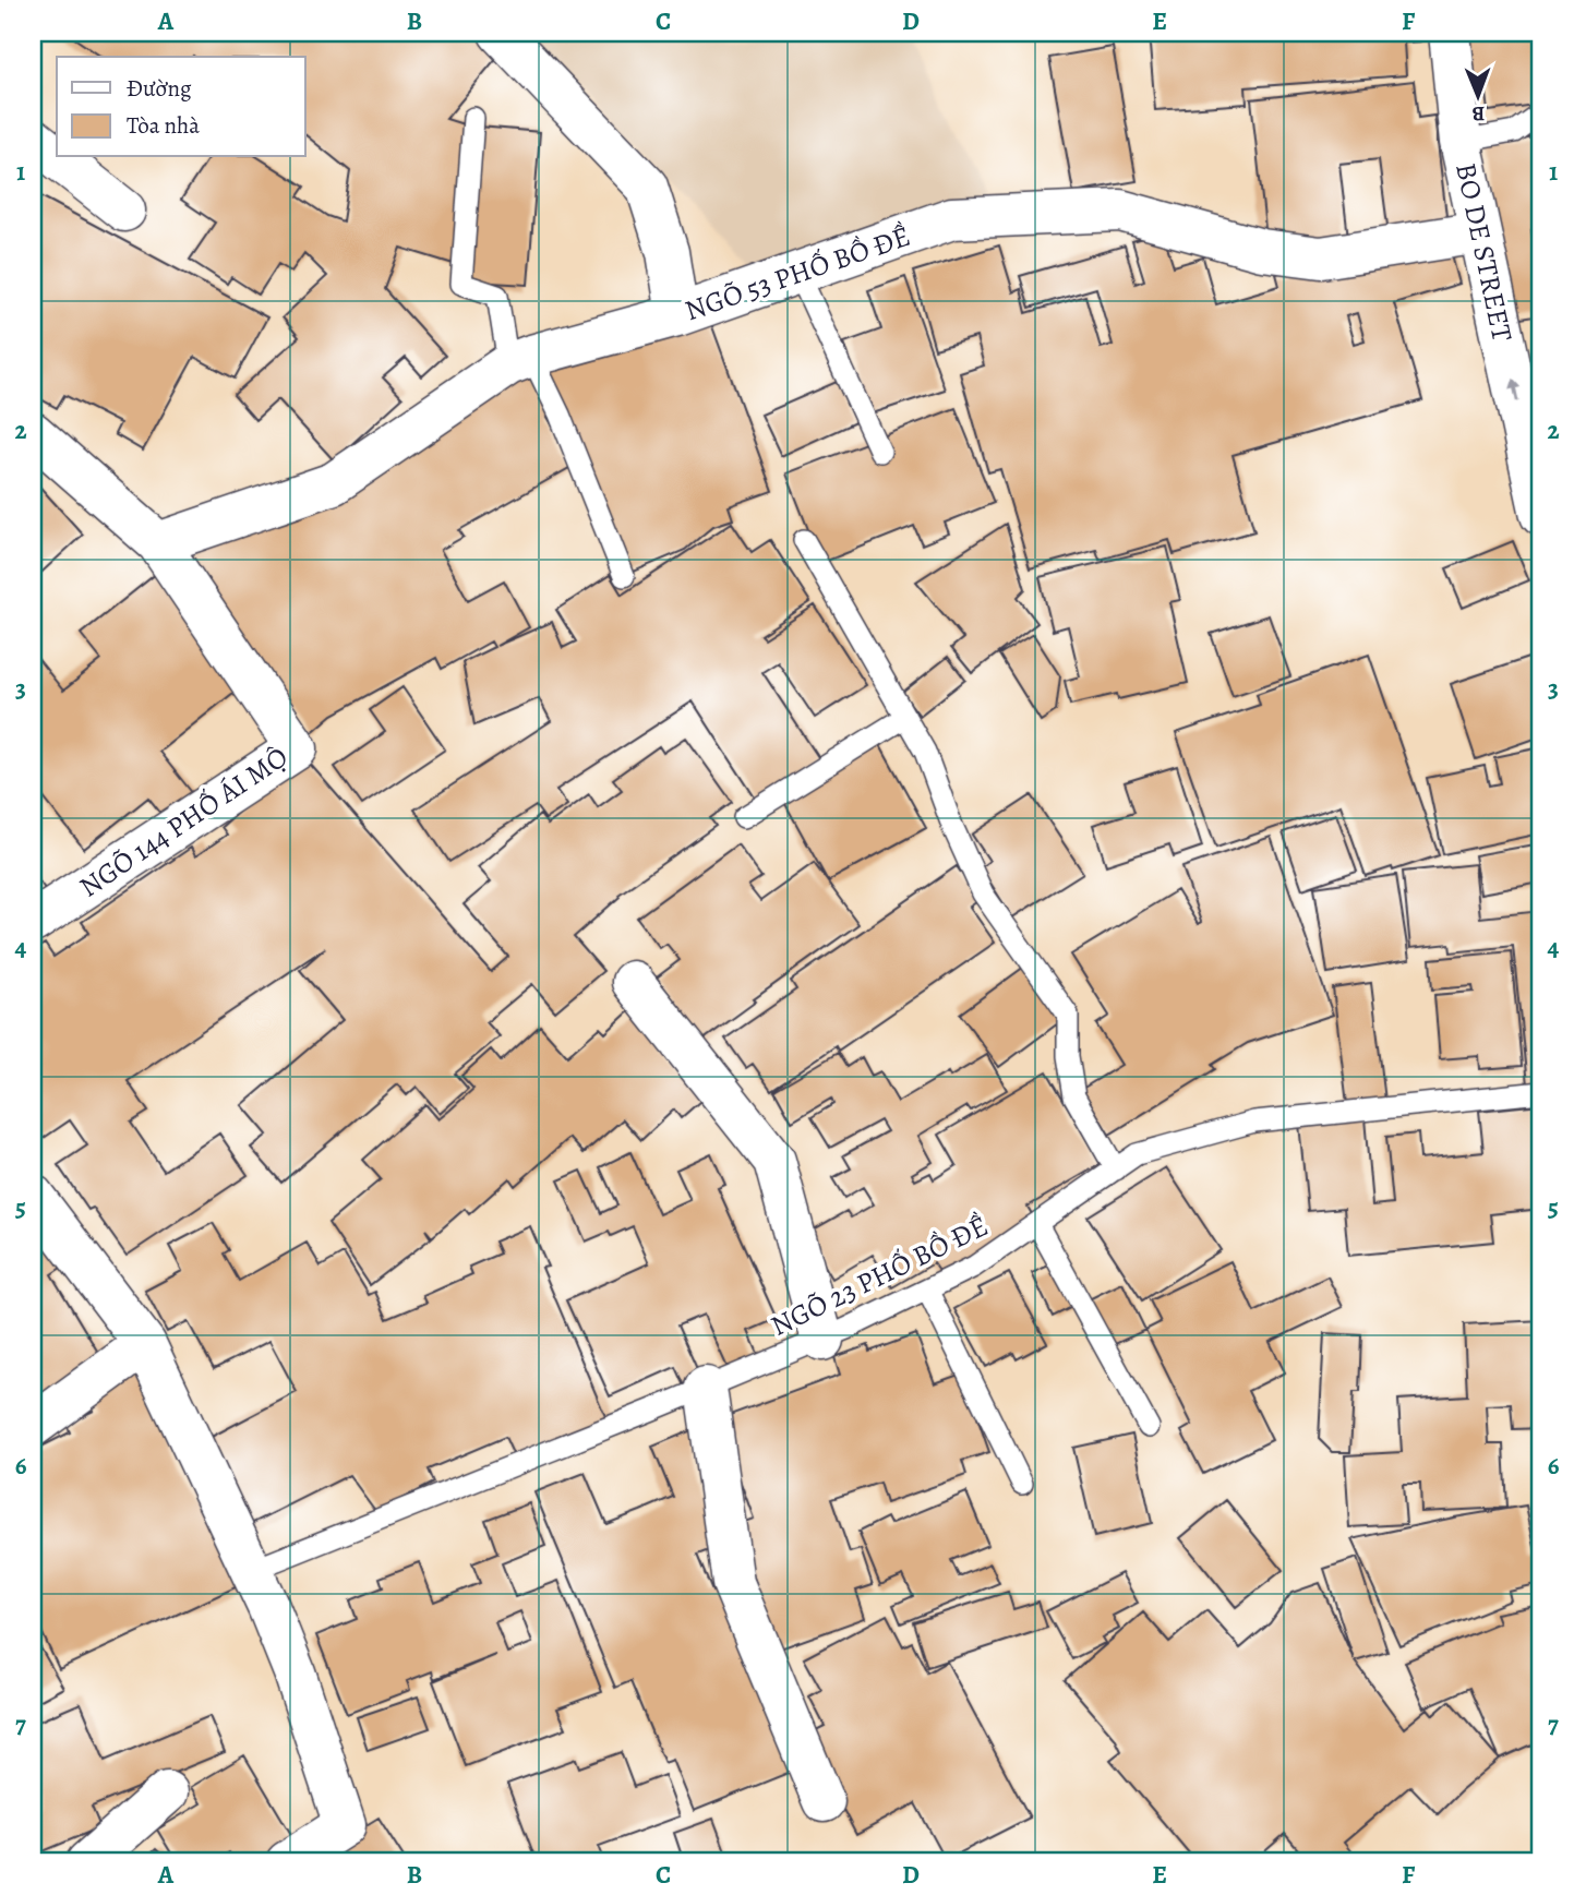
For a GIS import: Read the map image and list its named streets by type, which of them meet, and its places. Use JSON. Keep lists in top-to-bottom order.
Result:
{
  "streets": {
    "street": ["BO DE STREET", "NGÕ 53 PHỐ BỒ ĐỀ", "NGÕ 144 PHỐ ÁI MỘ"],
    "lane": ["NGÕ 23 PHỐ BỒ ĐỀ"]
  },
  "crossings": [
    ["BO DE STREET", "NGÕ 53 PHỐ BỒ ĐỀ"],
    ["NGÕ 53 PHỐ BỒ ĐỀ", "NGÕ 144 PHỐ ÁI MỘ"]
  ],
  "one_way": ["BO DE STREET"],
  "legend": ["Đường", "Tòa nhà"],
  "north": "bottom",
  "grid": {
    "columns": [
      "A",
      "B",
      "C",
      "D",
      "E",
      "F"
    ],
    "rows": [
      "1",
      "2",
      "3",
      "4",
      "5",
      "6",
      "7"
    ]
  }
}
